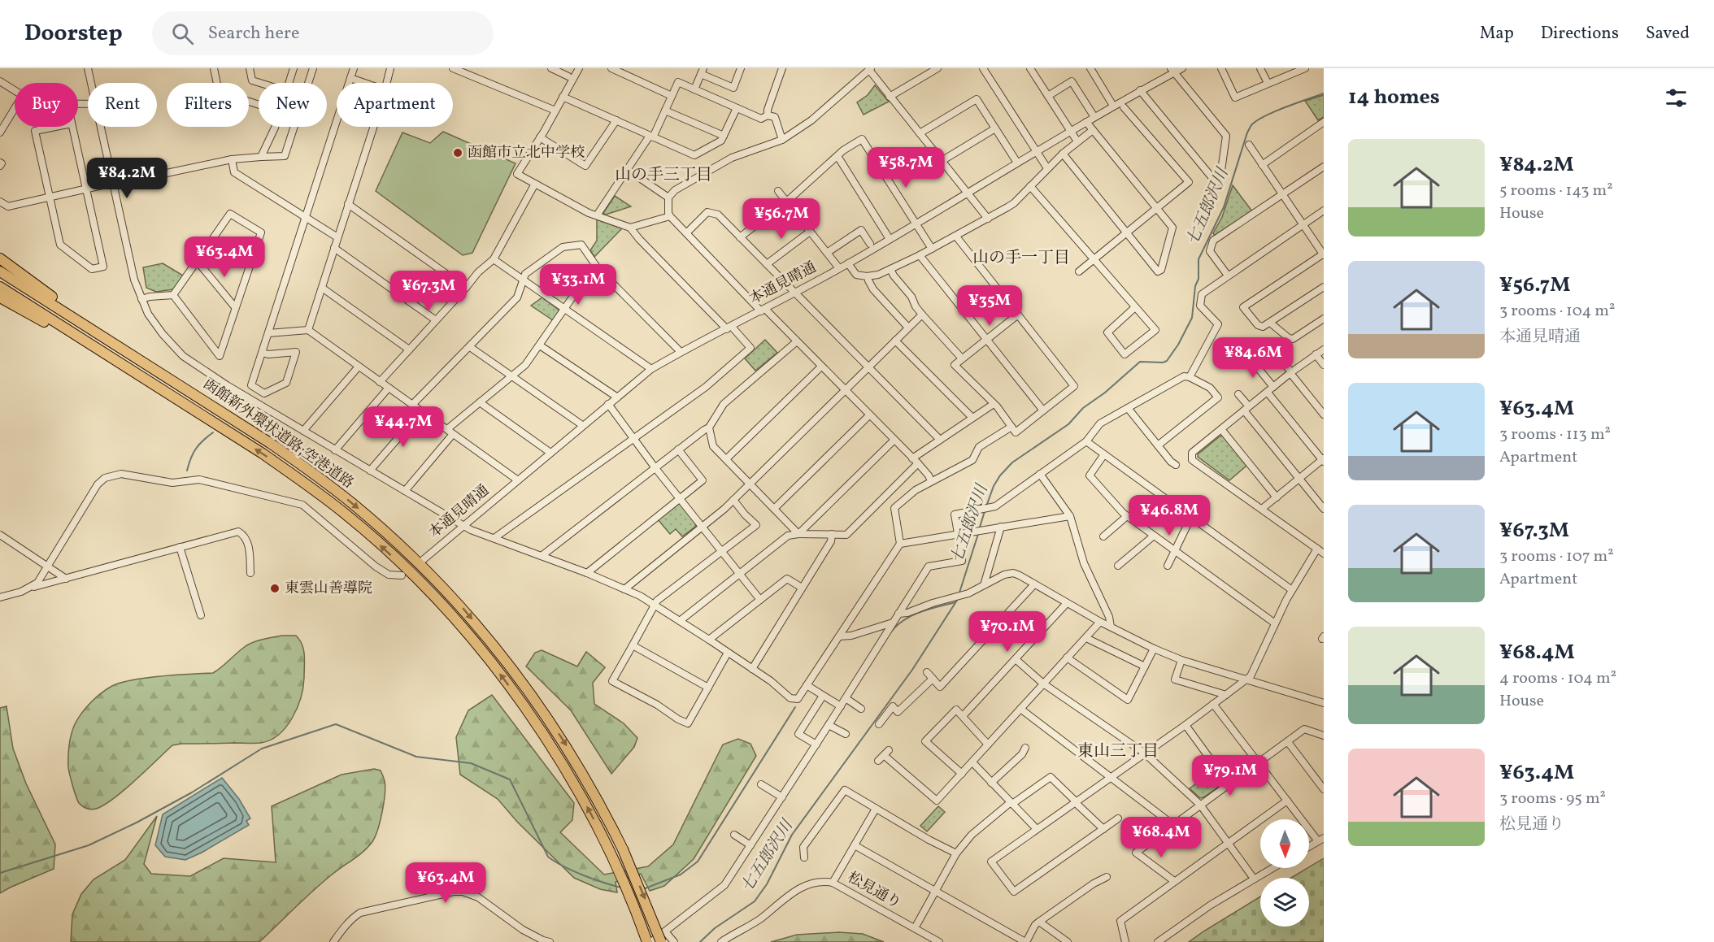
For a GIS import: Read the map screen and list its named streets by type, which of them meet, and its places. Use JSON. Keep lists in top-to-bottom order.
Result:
{
  "streets": {
    "highway": ["函館新外環状道路;空港道路"],
    "street": ["本通見晴通", "松見通り"]
  },
  "districts": ["山の手三丁目", "山の手一丁目", "東山三丁目"],
  "water": ["七五郎沢川"],
  "places": ["函館市立北中学校", "東雲山善導院"],
  "north": "bottom",
  "page": {
    "header": "Doorstep",
    "search": "Search here",
    "nav": ["Map", "Directions", "Saved"],
    "heading": "14 homes",
    "chip": [
      "Buy",
      "Rent",
      "Filters",
      "New",
      "Apartment"
    ],
    "list": [
      {
        "name": "¥84.2M",
        "note": "5 rooms · 143 m² · House"
      },
      {
        "name": "¥56.7M",
        "note": "3 rooms · 104 m² · 本通見晴通"
      },
      {
        "name": "¥63.4M",
        "note": "3 rooms · 113 m² · Apartment"
      },
      {
        "name": "¥67.3M",
        "note": "3 rooms · 107 m² · Apartment"
      },
      {
        "name": "¥68.4M",
        "note": "4 rooms · 104 m² · House"
      },
      {
        "name": "¥63.4M",
        "note": "3 rooms · 95 m² · 松見通り"
      }
    ],
    "price": [
      "¥58.7M",
      "¥84.2M",
      "¥56.7M",
      "¥63.4M",
      "¥33.1M",
      "¥67.3M",
      "¥35M",
      "¥84.6M",
      "¥44.7M",
      "¥46.8M",
      "¥70.1M",
      "¥79.1M",
      "¥68.4M",
      "¥63.4M"
    ]
  }
}
